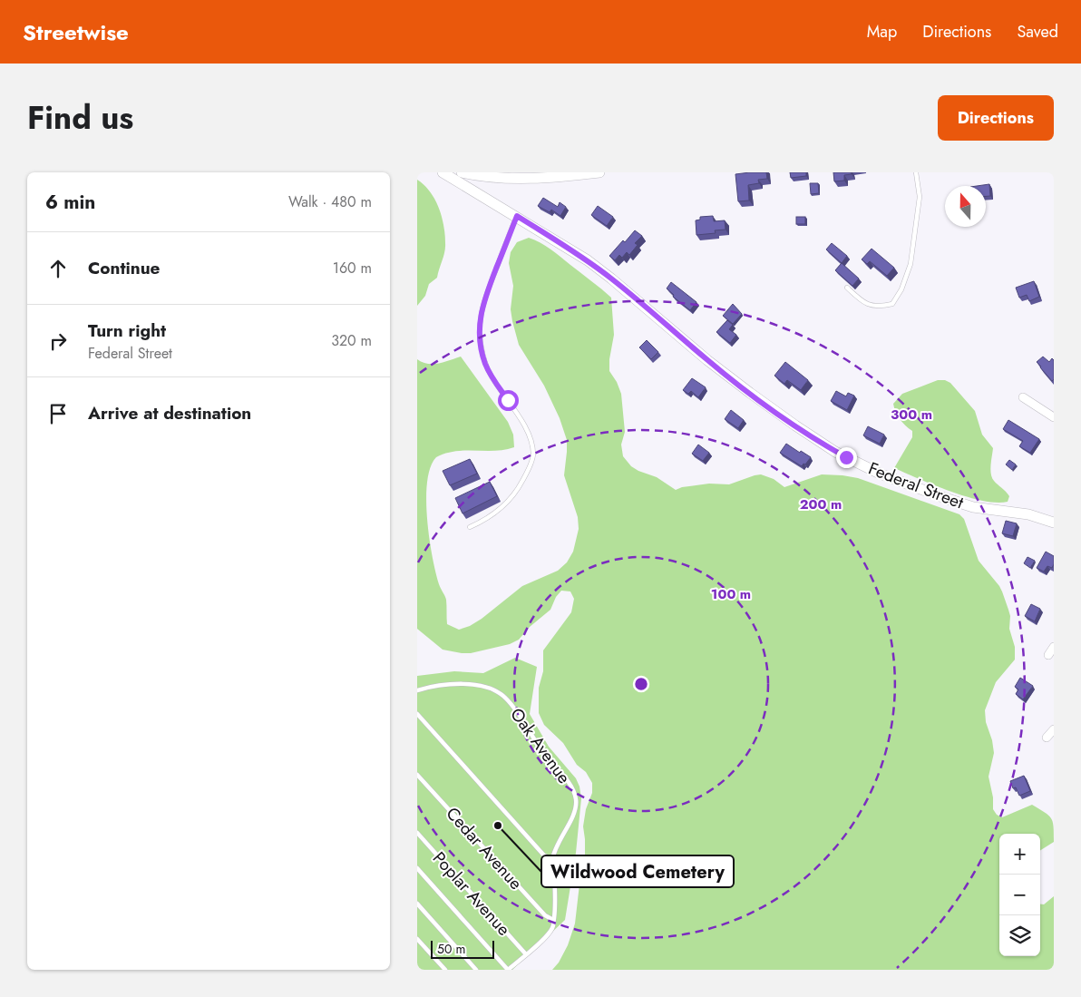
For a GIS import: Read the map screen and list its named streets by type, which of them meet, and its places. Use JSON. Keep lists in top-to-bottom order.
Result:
{
  "streets": {
    "street": ["Federal Street"],
    "lane": ["Oak Avenue", "Cedar Avenue", "Poplar Avenue"]
  },
  "crossings": [
    ["Oak Avenue", "Cedar Avenue"],
    ["Oak Avenue", "Poplar Avenue"]
  ],
  "places": ["Wildwood Cemetery"],
  "scale_bar": "50 m",
  "north": "top",
  "page": {
    "header": "Streetwise",
    "nav": ["Map", "Directions", "Saved"],
    "title": "Find us",
    "buttons": "Directions",
    "heading": ["6 min", "Walk · 480 m"],
    "list": [
      ["Continue", "160 m"],
      ["Turn right", "Federal Street", "320 m"],
      "Arrive at destination"
    ],
    "map_buttons": ["+", "−"],
    "scale": "50 m"
  },
  "rings": ["300 m", "200 m", "100 m"]
}
